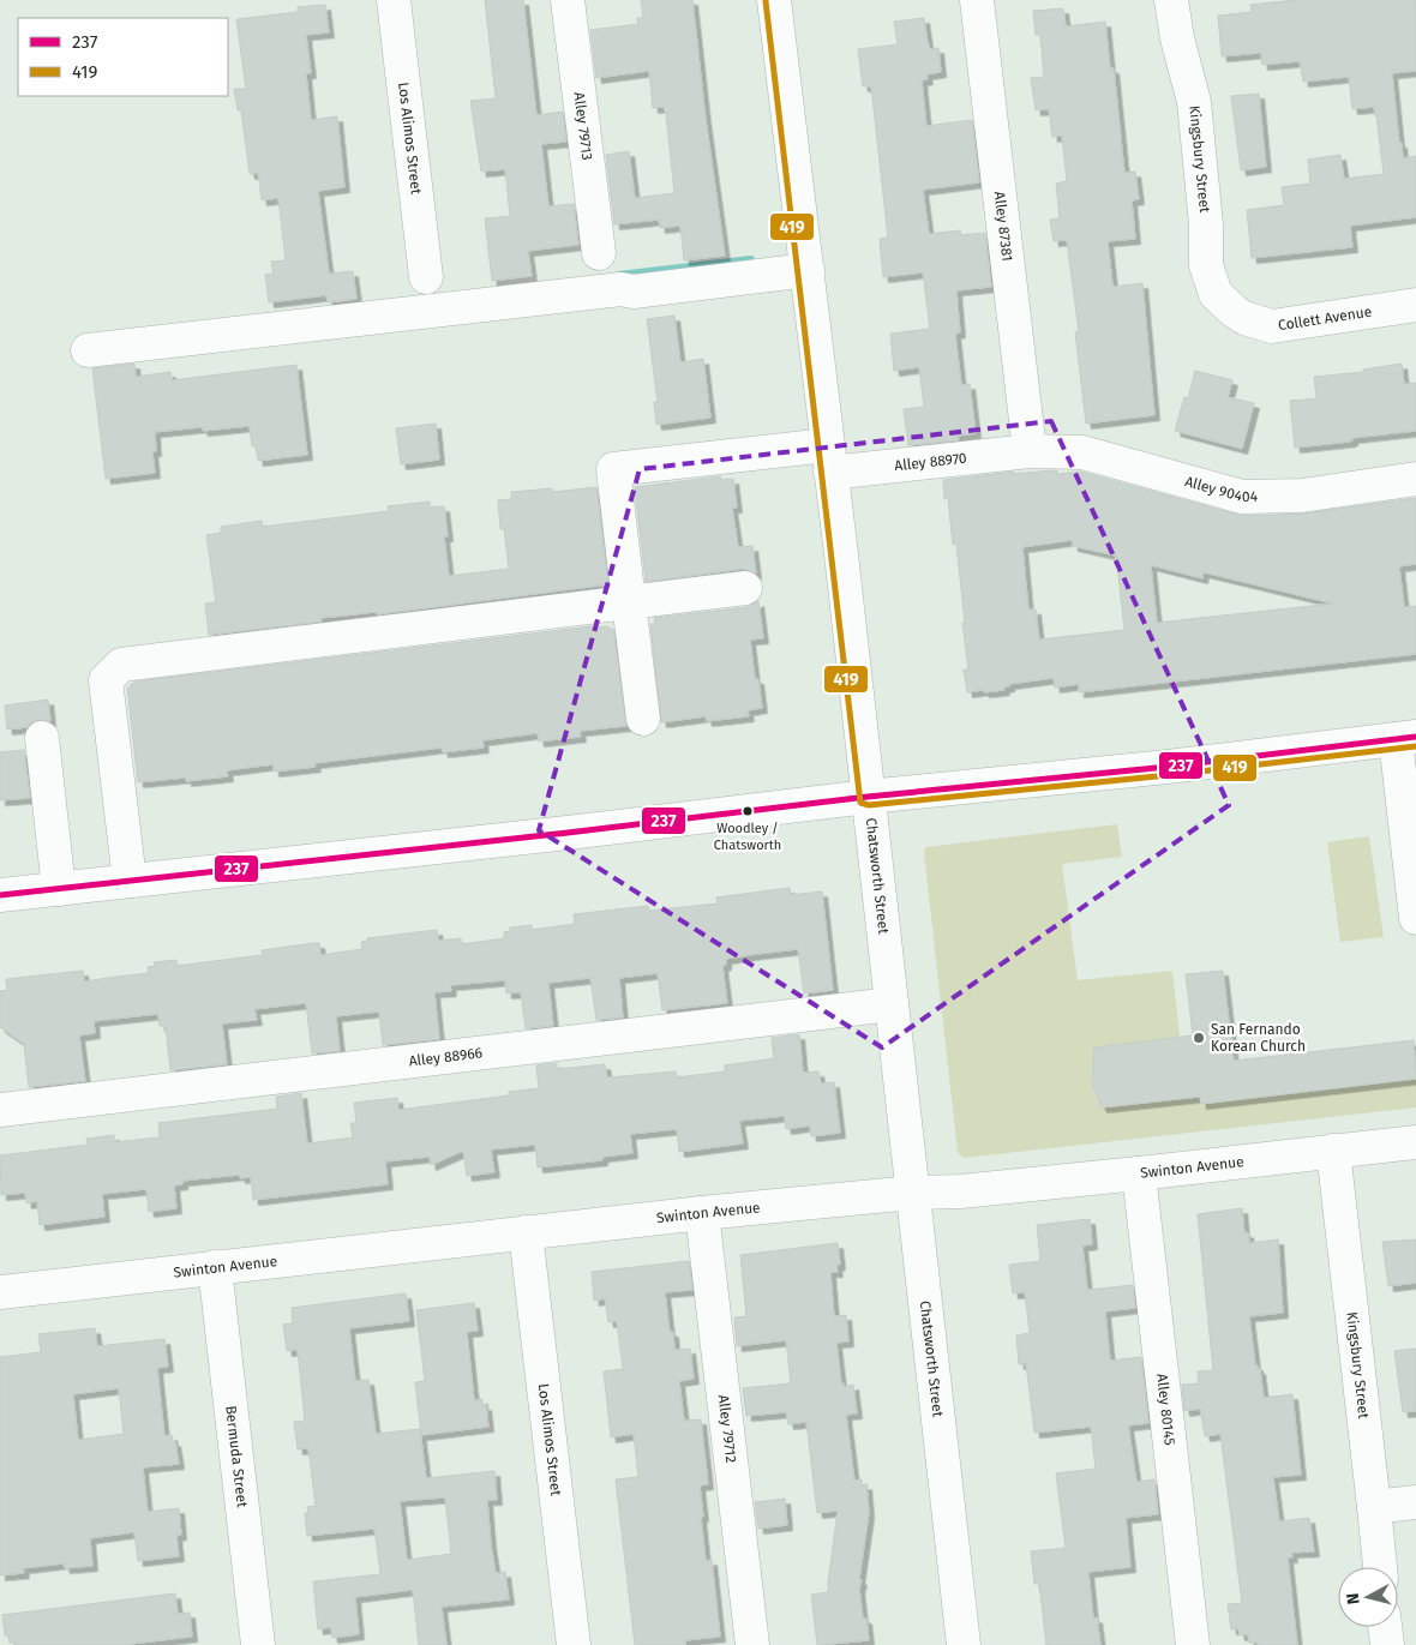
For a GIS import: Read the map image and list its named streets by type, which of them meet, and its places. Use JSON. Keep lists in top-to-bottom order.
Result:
{
  "streets": {
    "street": [
      "Alley 79713",
      "Los Alimos Street",
      "Kingsbury Street",
      "Alley 87381",
      "Collett Avenue",
      "Alley 88970",
      "Alley 90404",
      "Chatsworth Street",
      "Alley 88966",
      "Swinton Avenue",
      "Alley 80145",
      "Alley 79712",
      "Bermuda Street"
    ]
  },
  "crossings": [
    ["Los Alimos Street", "Swinton Avenue"],
    ["Kingsbury Street", "Collett Avenue"],
    ["Kingsbury Street", "Swinton Avenue"],
    ["Alley 87381", "Alley 88970"],
    ["Alley 87381", "Alley 90404"],
    ["Alley 88970", "Alley 90404"],
    ["Alley 88970", "Chatsworth Street"],
    ["Chatsworth Street", "Alley 88966"],
    ["Chatsworth Street", "Swinton Avenue"],
    ["Swinton Avenue", "Alley 80145"],
    ["Swinton Avenue", "Alley 79712"],
    ["Swinton Avenue", "Bermuda Street"]
  ],
  "places": ["Woodley / Chatsworth", "San Fernando Korean Church"],
  "lines": ["transit line 419", "transit line 237"],
  "legend": ["237", "419"],
  "north": "left"
}
